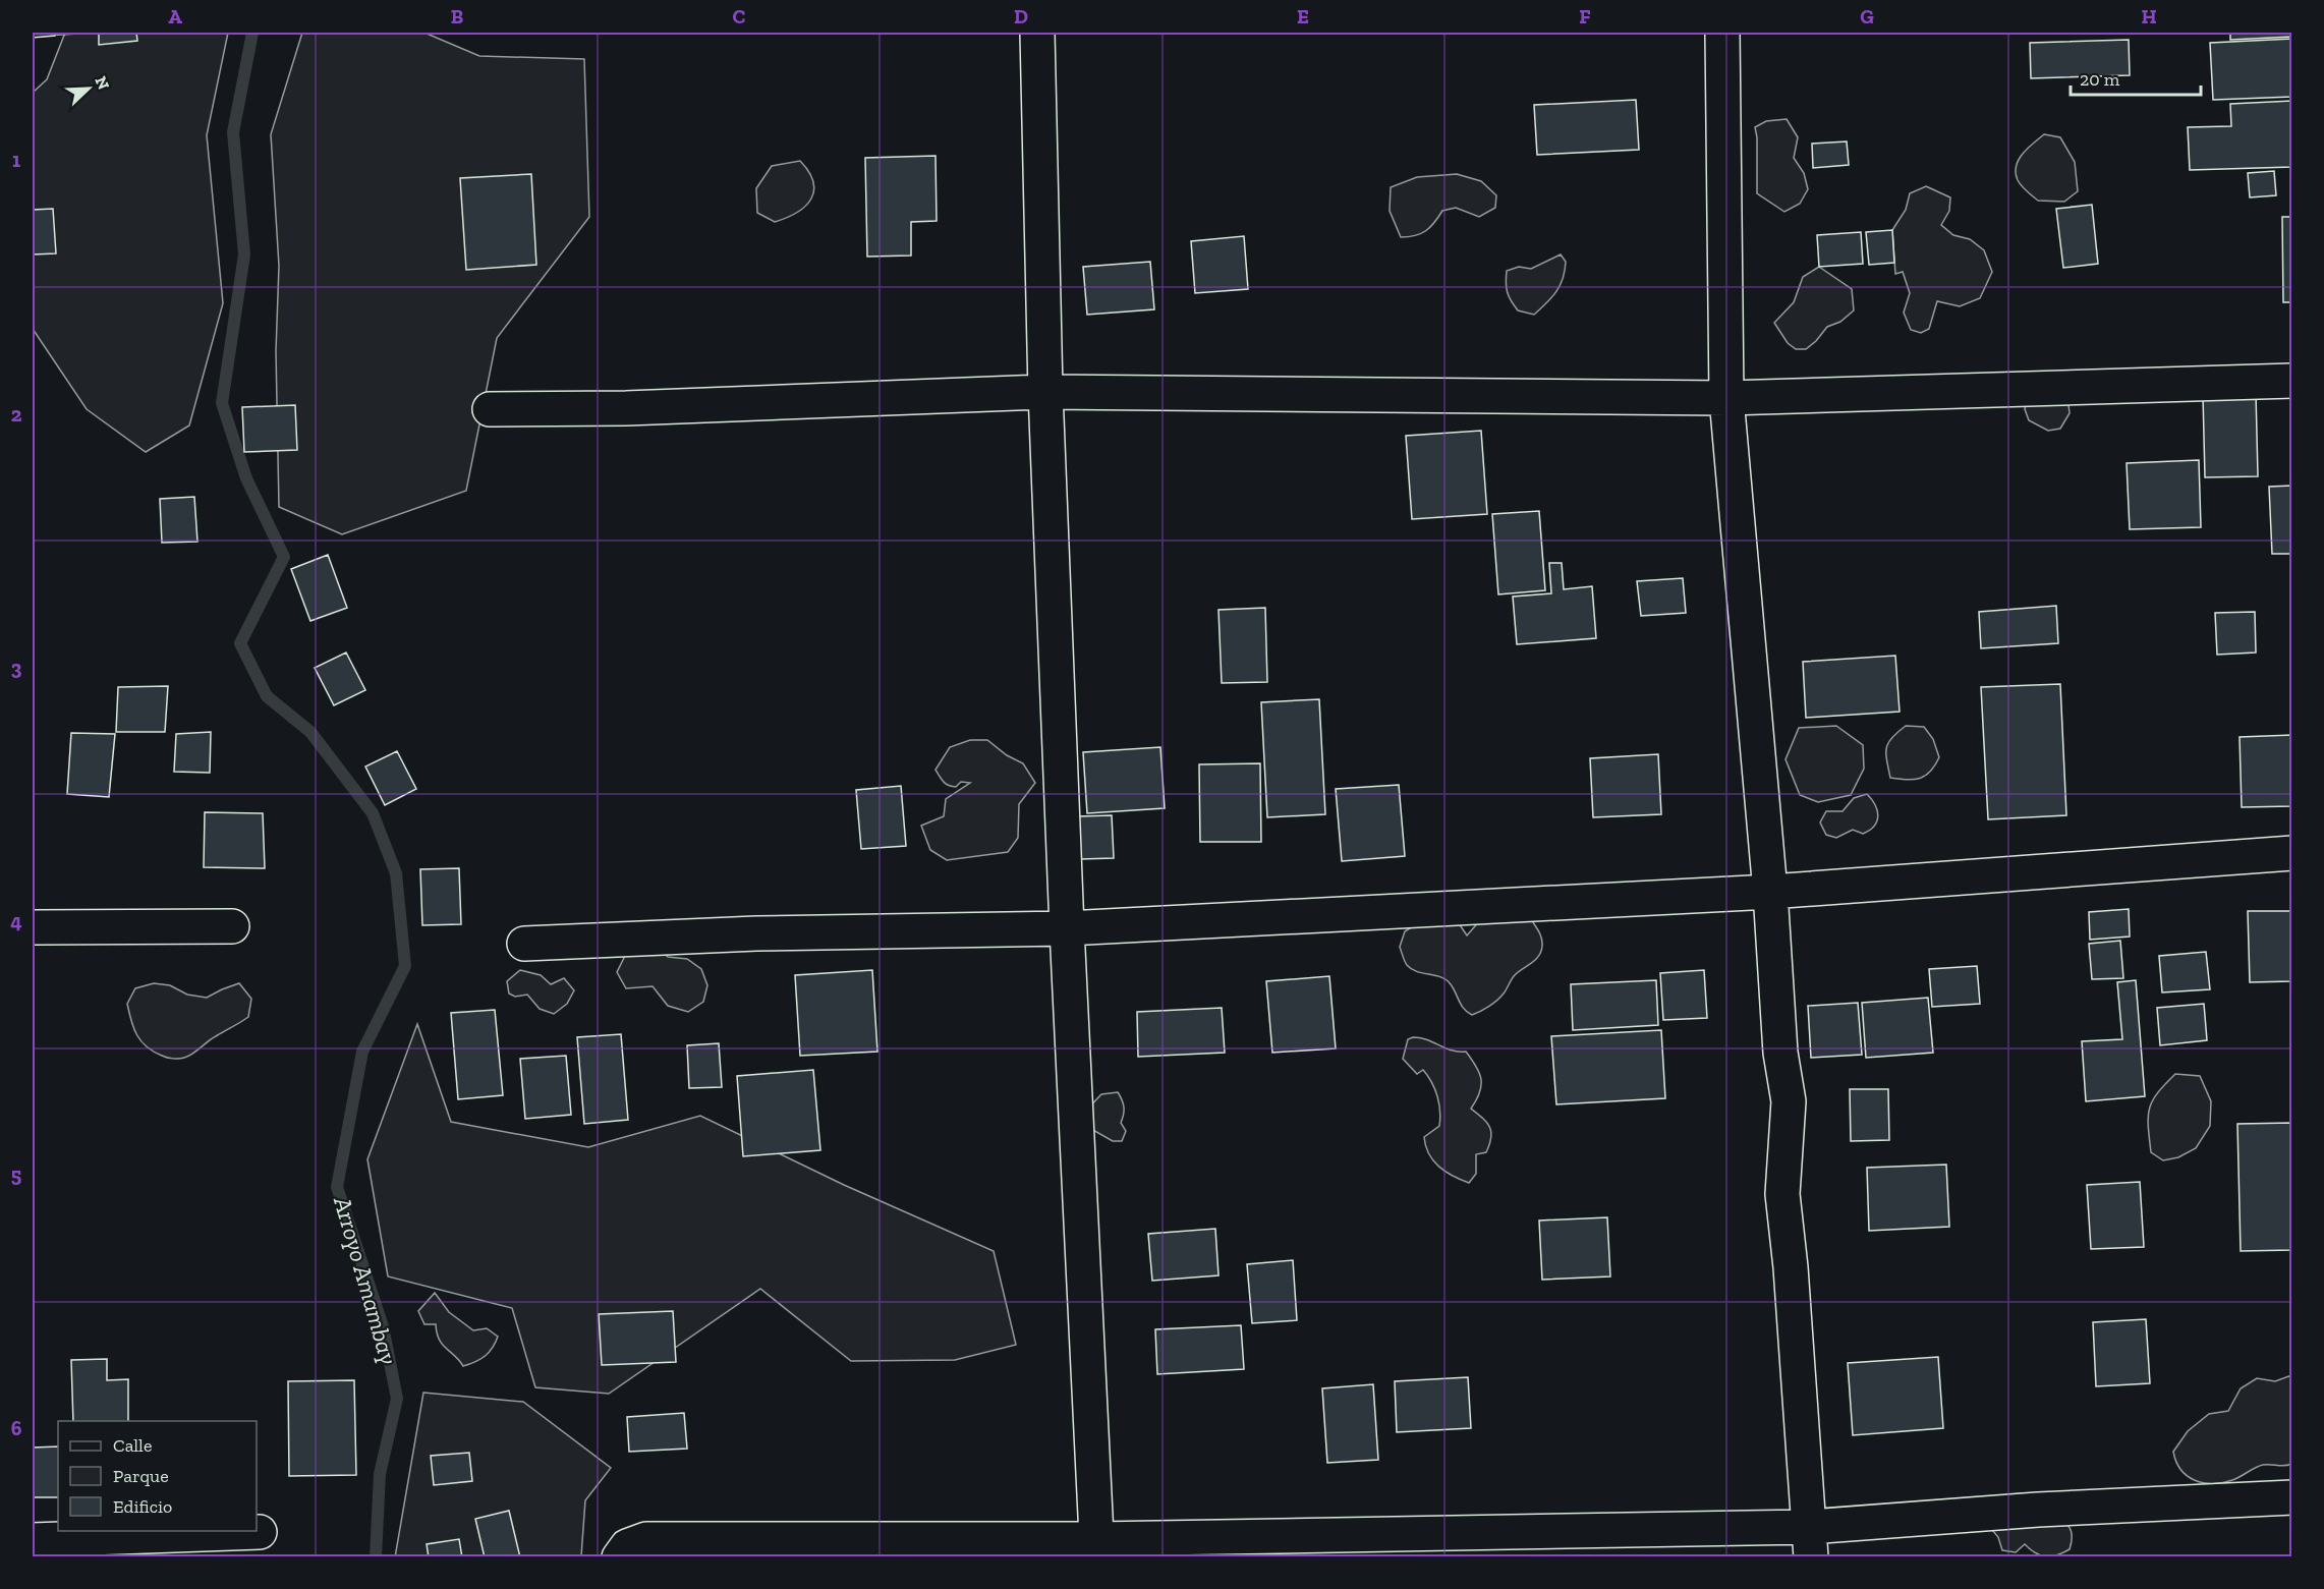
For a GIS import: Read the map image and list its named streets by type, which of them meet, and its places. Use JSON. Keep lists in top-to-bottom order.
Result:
{
  "water": ["Arroyo Amambay"],
  "legend": ["Calle", "Parque", "Edificio"],
  "scale_bar": "20 m",
  "north": "top right",
  "grid": {
    "columns": [
      "A",
      "B",
      "C",
      "D",
      "E",
      "F",
      "G",
      "H"
    ],
    "rows": [
      "1",
      "2",
      "3",
      "4",
      "5",
      "6"
    ]
  }
}
